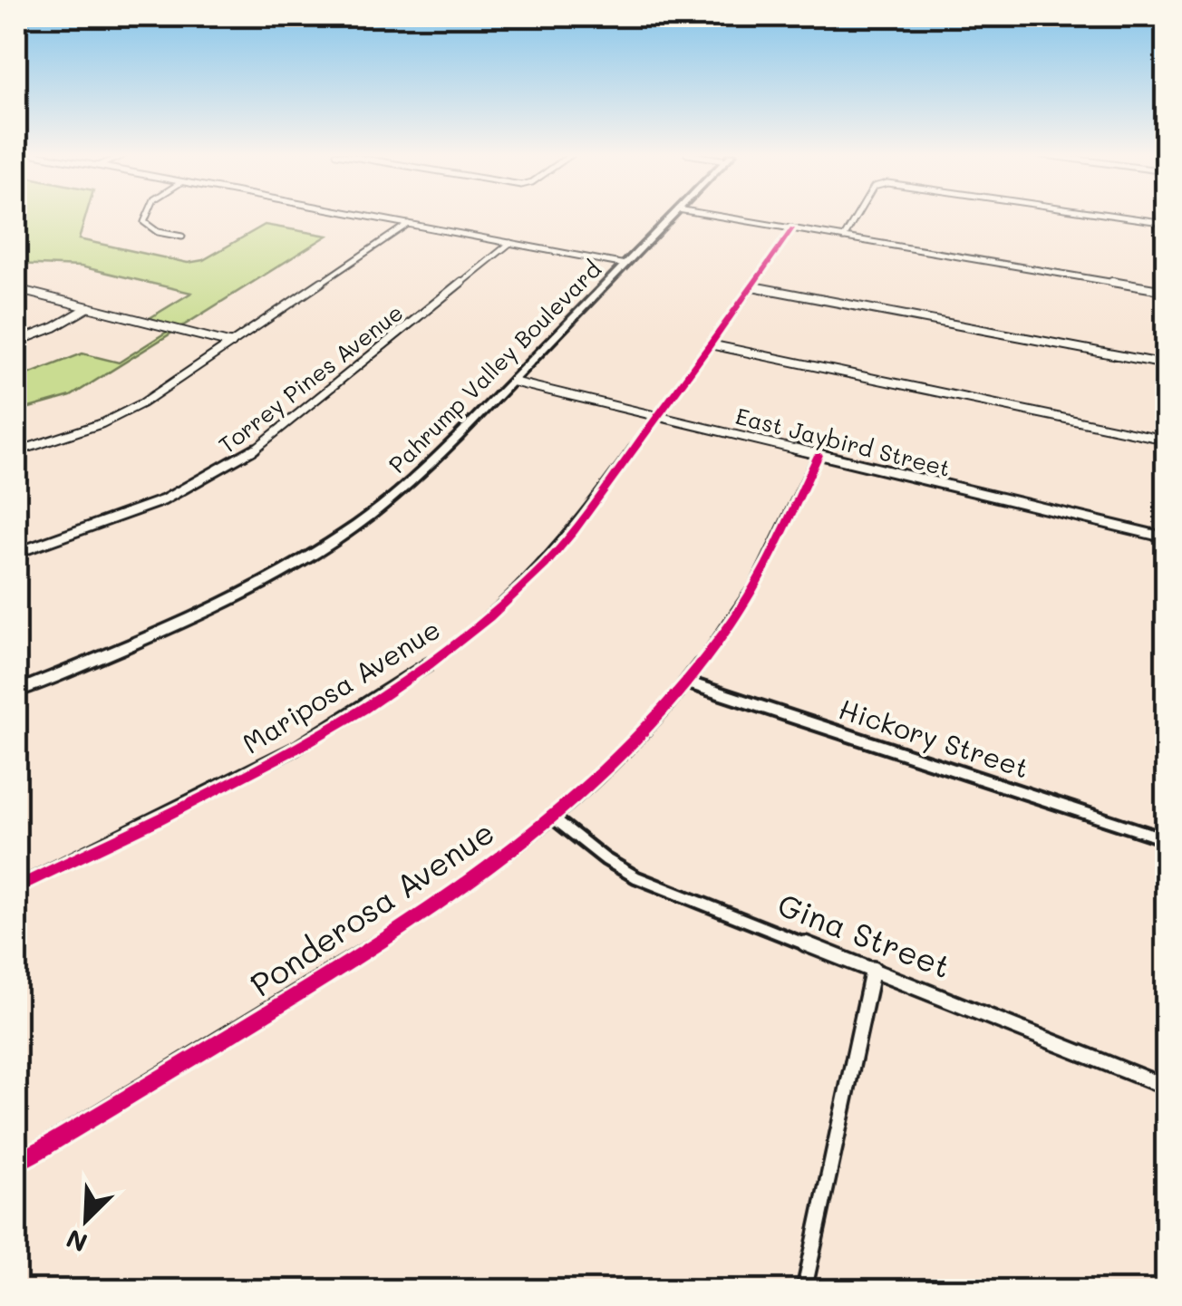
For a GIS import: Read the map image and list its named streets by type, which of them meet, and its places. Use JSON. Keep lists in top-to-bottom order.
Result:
{
  "streets": {
    "main road": ["Pahrump Valley Boulevard"],
    "street": [
      "Torrey Pines Avenue",
      "East Jaybird Street",
      "Mariposa Avenue",
      "Hickory Street",
      "Ponderosa Avenue",
      "Gina Street"
    ]
  },
  "crossings": [
    ["Pahrump Valley Boulevard", "East Jaybird Street"],
    ["East Jaybird Street", "Mariposa Avenue"],
    ["East Jaybird Street", "Ponderosa Avenue"],
    ["Hickory Street", "Ponderosa Avenue"],
    ["Ponderosa Avenue", "Gina Street"]
  ],
  "north": "bottom left"
}
